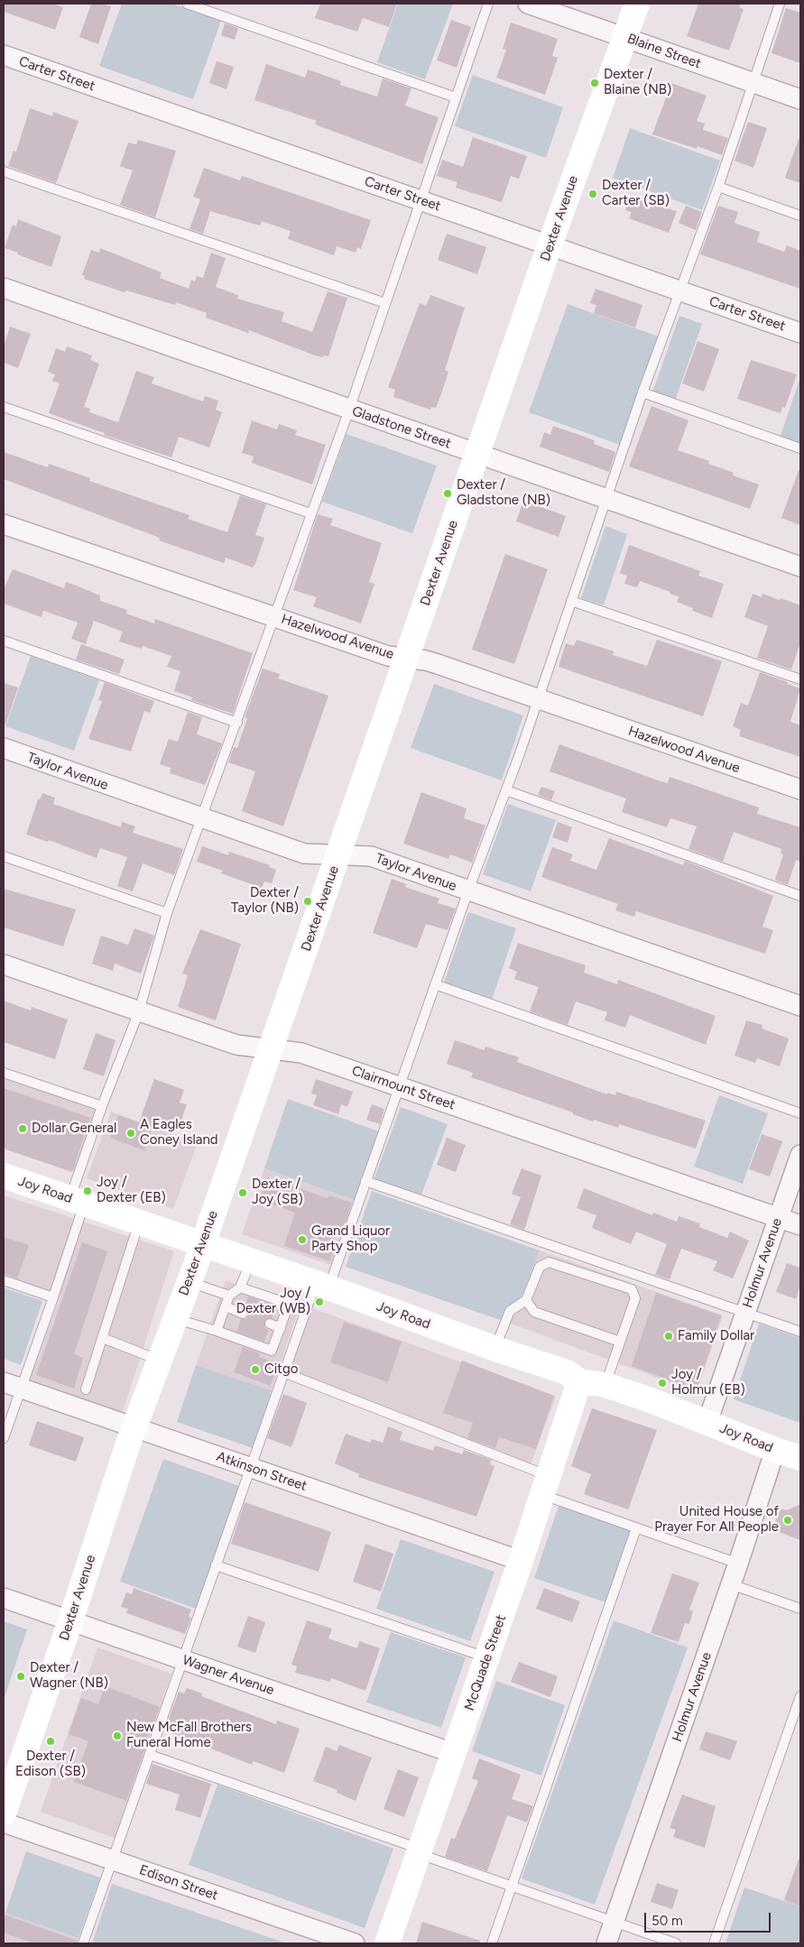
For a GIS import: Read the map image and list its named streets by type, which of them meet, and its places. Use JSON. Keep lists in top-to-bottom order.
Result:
{
  "streets": {
    "street": [
      "Blaine Street",
      "Carter Street",
      "Dexter Avenue",
      "Gladstone Street",
      "Hazelwood Avenue",
      "Taylor Avenue",
      "Clairmount Street",
      "Joy Road",
      "Holmur Avenue",
      "Atkinson Street",
      "McQuade Street",
      "Wagner Avenue",
      "Edison Street"
    ]
  },
  "crossings": [
    ["Blaine Street", "Dexter Avenue"],
    ["Carter Street", "Dexter Avenue"],
    ["Dexter Avenue", "Gladstone Street"],
    ["Dexter Avenue", "Hazelwood Avenue"],
    ["Dexter Avenue", "Taylor Avenue"],
    ["Dexter Avenue", "Clairmount Street"],
    ["Dexter Avenue", "Joy Road"],
    ["Dexter Avenue", "Atkinson Street"],
    ["Dexter Avenue", "Wagner Avenue"],
    ["Clairmount Street", "Holmur Avenue"],
    ["Joy Road", "Holmur Avenue"],
    ["Joy Road", "McQuade Street"],
    ["Atkinson Street", "McQuade Street"],
    ["McQuade Street", "Wagner Avenue"]
  ],
  "places": [
    "Dexter / Blaine (NB)",
    "Dexter / Carter (SB)",
    "Dexter / Gladstone (NB)",
    "Dexter / Taylor (NB)",
    "Dollar General",
    "A Eagles Coney Island",
    "Joy / Dexter (EB)",
    "Dexter / Joy (SB)",
    "Grand Liquor Party Shop",
    "Joy / Dexter (WB)",
    "Family Dollar",
    "Citgo",
    "Joy / Holmur (EB)",
    "United House of Prayer For All People",
    "Dexter / Wagner (NB)",
    "New McFall Brothers Funeral Home",
    "Dexter / Edison (SB)"
  ],
  "scale_bar": "50 m"
}
